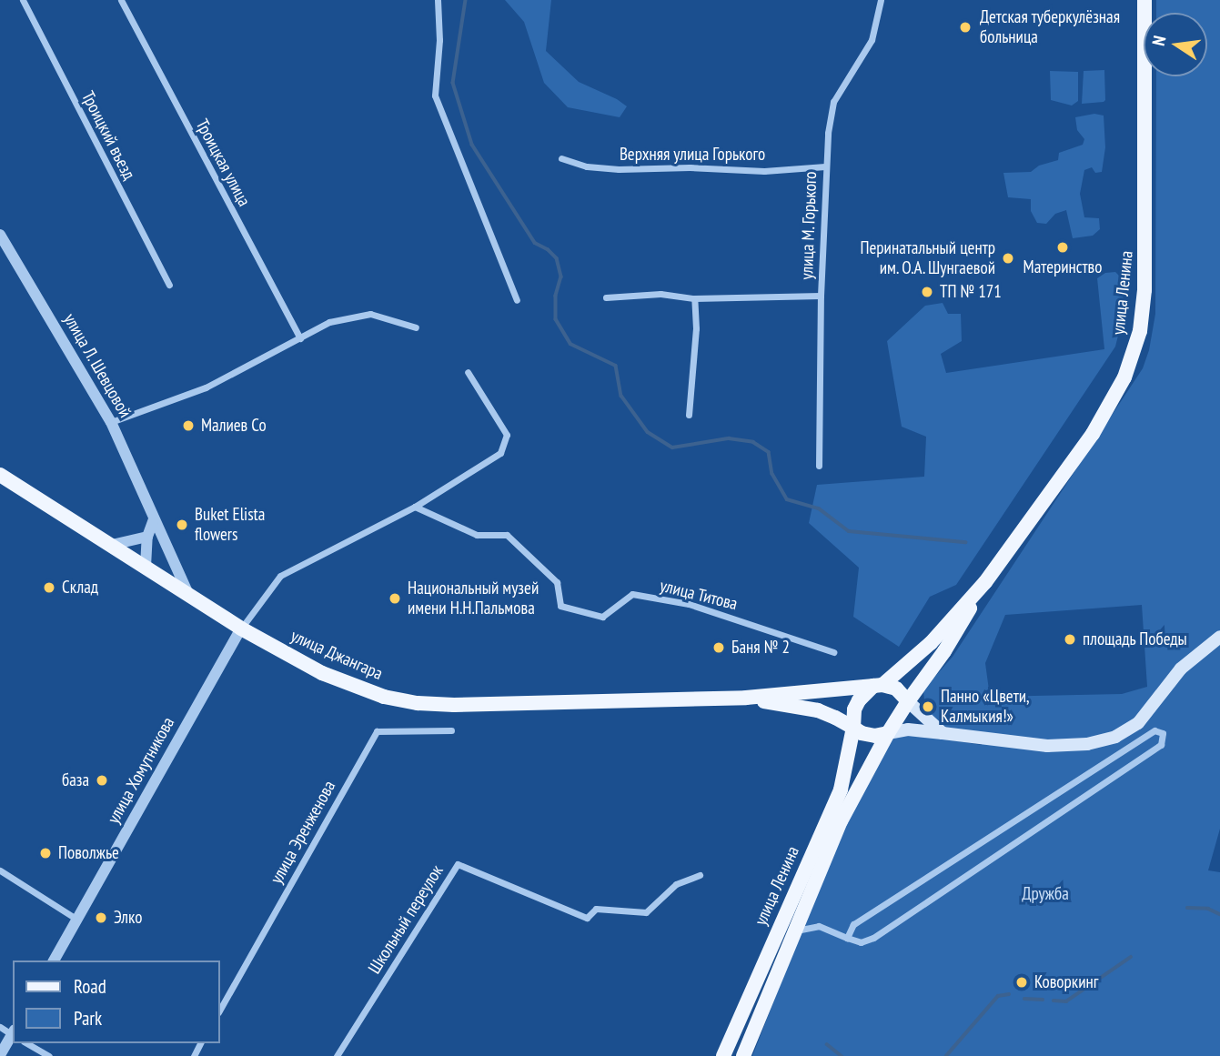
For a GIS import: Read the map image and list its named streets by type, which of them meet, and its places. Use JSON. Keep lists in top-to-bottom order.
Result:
{
  "streets": {
    "main road": ["улица Ленина", "улица Джангара"],
    "street": [
      "Троицкий въезд",
      "Верхняя улица Горького",
      "Троицкая улица",
      "улица М. Горького",
      "улица Л. Шевцовой",
      "улица Титова",
      "улица Хомутникова",
      "улица Эренженова",
      "Школьный переулок"
    ]
  },
  "crossings": [
    ["Верхняя улица Горького", "улица М. Горького"],
    ["улица Ленина", "улица Джангара"],
    ["улица Л. Шевцовой", "улица Джангара"],
    ["улица Джангара", "улица Хомутникова"]
  ],
  "parks": ["Дружба"],
  "places": [
    "Детская туберкулёзная больница",
    "Материнство",
    "Перинатальный центр им. О.А. Шунгаевой",
    "ТП № 171",
    "Малиев Со",
    "Buket Elista flowers",
    "Склад",
    "Национальный музей имени Н.Н.Пальмова",
    "площадь Победы",
    "Баня № 2",
    "Панно «Цвети, Калмыкия!»",
    "база",
    "Поволжье",
    "Элко",
    "Коворкинг"
  ],
  "legend": ["Road", "Park"],
  "north": "left"
}
